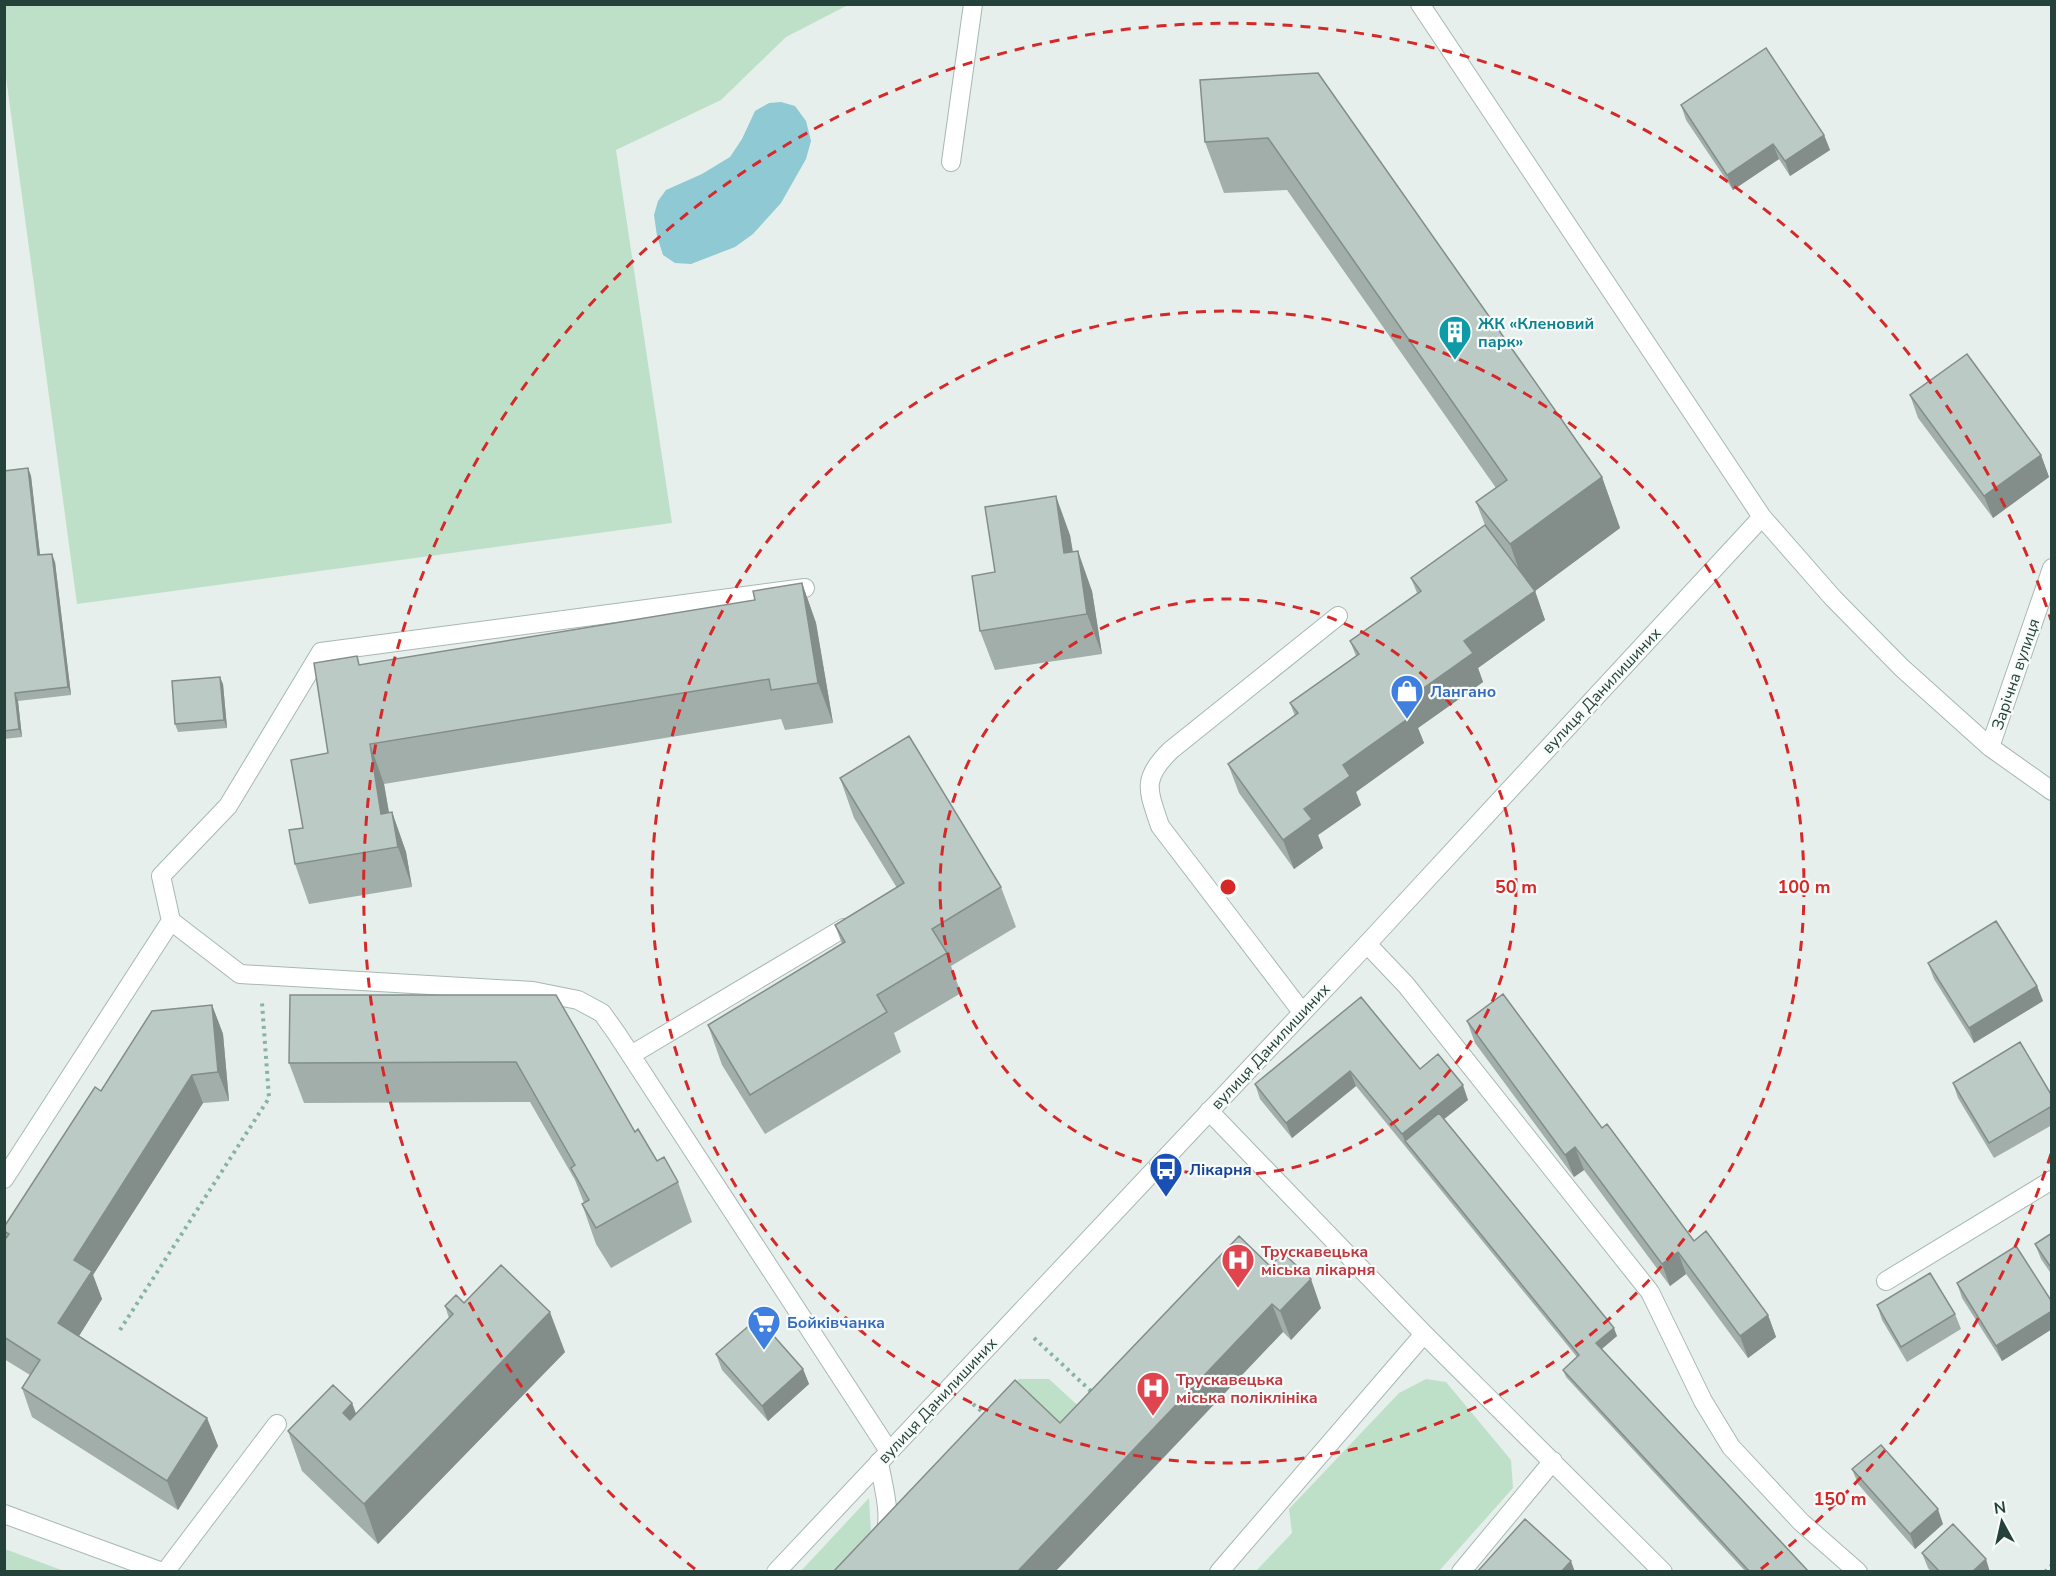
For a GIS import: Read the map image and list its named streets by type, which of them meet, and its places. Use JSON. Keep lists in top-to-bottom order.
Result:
{
  "streets": {
    "street": ["Зарічна вулиця", "вулиця Данилишиних"]
  },
  "places": {
    "building": ["ЖК «Кленовий парк»"],
    "shop": ["Лангано"],
    "bus stop": ["Лікарня"],
    "hospital": ["Трускавецька міська лікарня", "Трускавецька міська поліклініка"],
    "supermarket": ["Бойківчанка"]
  },
  "north": "top",
  "rings": ["50 m", "100 m", "150 m"]
}
